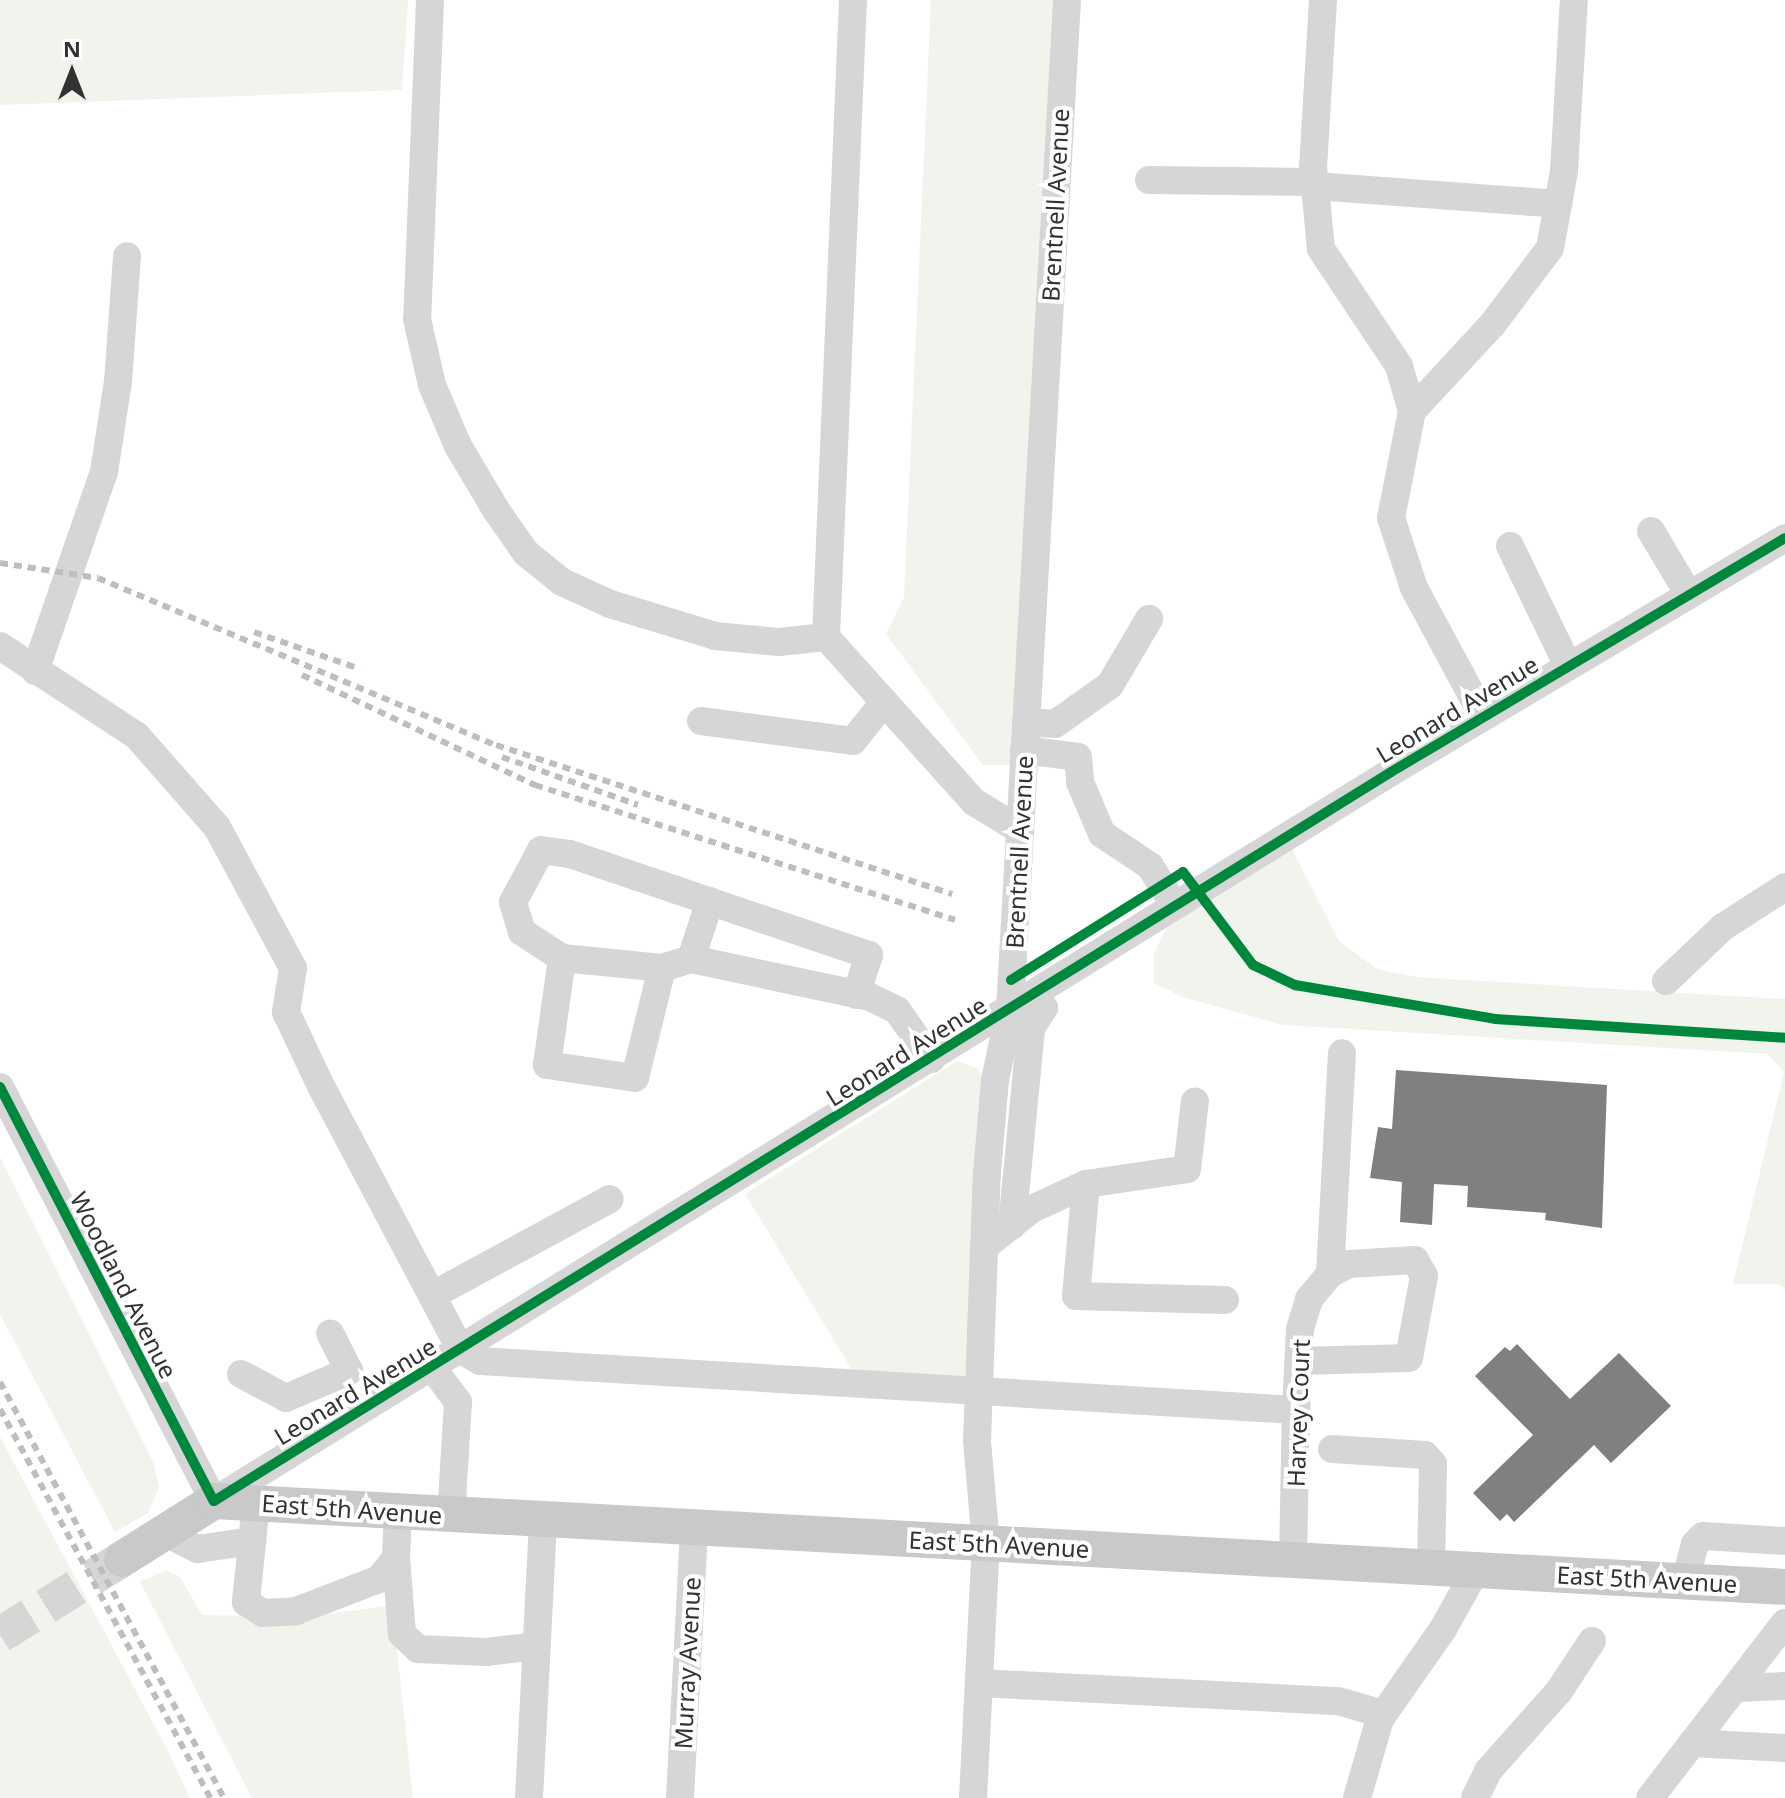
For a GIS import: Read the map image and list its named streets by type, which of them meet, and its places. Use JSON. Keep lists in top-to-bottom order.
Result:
{
  "streets": {
    "main road": ["Leonard Avenue", "East 5th Avenue"],
    "street": [
      "Brentnell Avenue",
      "Woodland Avenue",
      "Harvey Court",
      "Murray Avenue"
    ]
  },
  "crossings": [
    ["Brentnell Avenue", "Leonard Avenue"],
    ["Brentnell Avenue", "East 5th Avenue"],
    ["Leonard Avenue", "Woodland Avenue"],
    ["Leonard Avenue", "East 5th Avenue"],
    ["Woodland Avenue", "East 5th Avenue"],
    ["Harvey Court", "East 5th Avenue"],
    ["East 5th Avenue", "Murray Avenue"]
  ],
  "north": "top"
}
